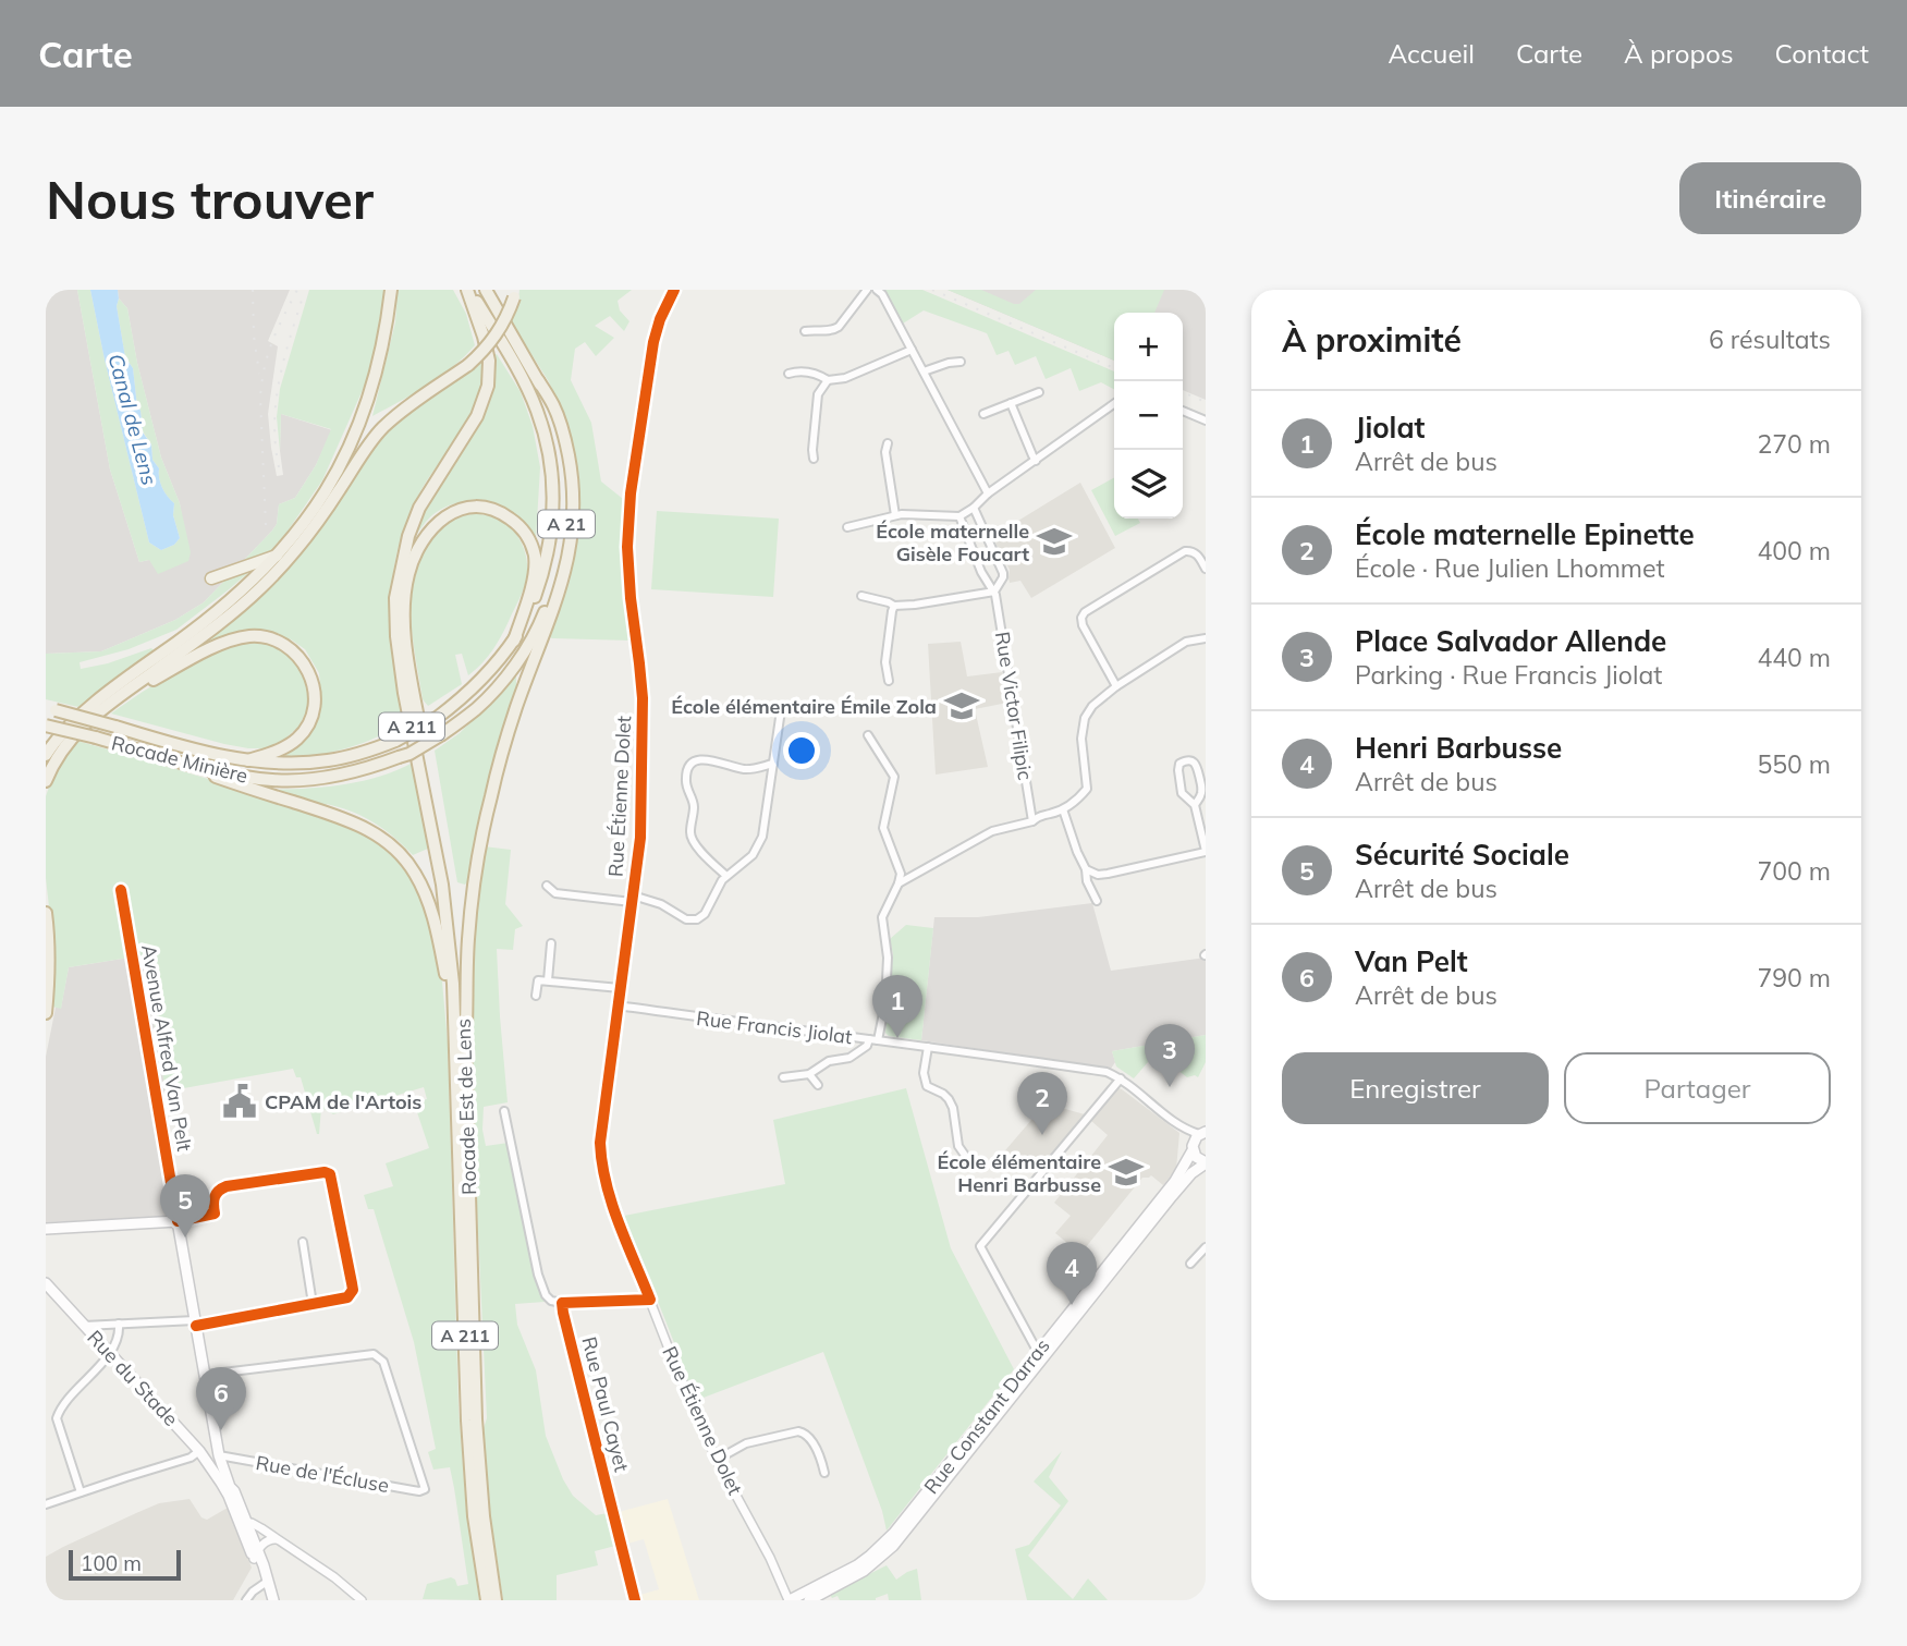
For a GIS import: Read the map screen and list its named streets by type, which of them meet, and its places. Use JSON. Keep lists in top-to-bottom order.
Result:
{
  "streets": {
    "highway": [
      "A 21",
      "A 211",
      "Rocade Minière",
      "Rocade Est de Lens"
    ],
    "main road": ["Avenue Alfred Van Pelt", "Rue du Stade", "Rue Constant Darras"],
    "street": [
      "Rue Victor Filipic",
      "Rue Étienne Dolet",
      "Rue Francis Jiolat",
      "Rue Paul Cayet",
      "Rue de l'Écluse"
    ]
  },
  "crossings": [
    ["Rue Étienne Dolet", "Rue Francis Jiolat"],
    ["Rue Francis Jiolat", "Rue Constant Darras"],
    ["Avenue Alfred Van Pelt", "Rue du Stade"],
    ["Avenue Alfred Van Pelt", "Rue de l'Écluse"]
  ],
  "water": ["Canal de Lens"],
  "places": {
    "school or university": ["École maternelle Gisèle Foucart", "École élémentaire Émile Zola", "École élémentaire Henri Barbusse"],
    "public building": ["CPAM de l'Artois"]
  },
  "scale_bar": "100 m",
  "page": {
    "header": "Carte",
    "nav": [
      "Accueil",
      "Carte",
      "À propos",
      "Contact"
    ],
    "buttons": [
      "Itinéraire",
      ["Enregistrer", "Partager"]
    ],
    "title": "Nous trouver",
    "heading": ["À proximité", "6 résultats"],
    "map_buttons": ["+", "−"],
    "list": [
      {
        "mark": "1",
        "name": "Jiolat",
        "note": "Arrêt de bus",
        "value": "270 m"
      },
      {
        "mark": "2",
        "name": "École maternelle Epinette",
        "note": "École · Rue Julien Lhommet",
        "value": "400 m"
      },
      {
        "mark": "3",
        "name": "Place Salvador Allende",
        "note": "Parking · Rue Francis Jiolat",
        "value": "440 m"
      },
      {
        "mark": "4",
        "name": "Henri Barbusse",
        "note": "Arrêt de bus",
        "value": "550 m"
      },
      {
        "mark": "5",
        "name": "Sécurité Sociale",
        "note": "Arrêt de bus",
        "value": "700 m"
      },
      {
        "mark": "6",
        "name": "Van Pelt",
        "note": "Arrêt de bus",
        "value": "790 m"
      }
    ],
    "pins": [
      "1",
      "3",
      "2",
      "5",
      "4",
      "6"
    ],
    "scale": "100 m"
  }
}
